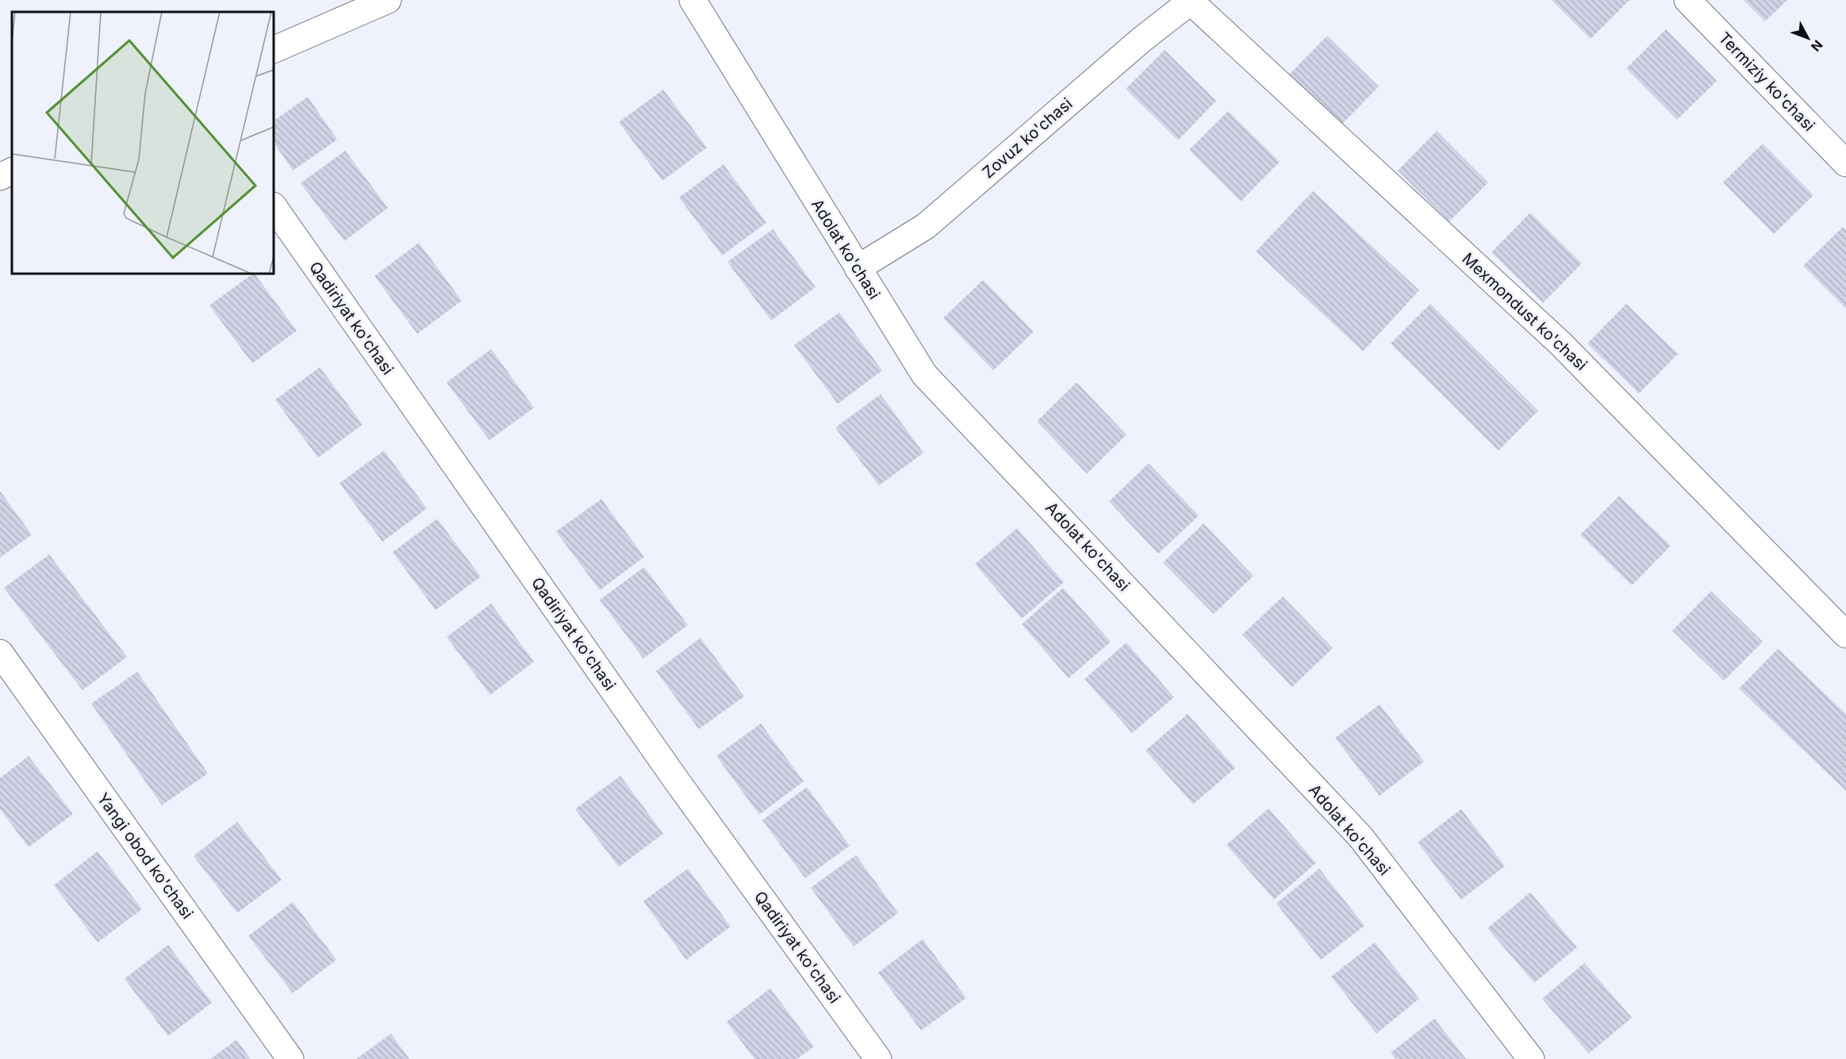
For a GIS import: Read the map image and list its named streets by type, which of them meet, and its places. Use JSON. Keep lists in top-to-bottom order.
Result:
{
  "streets": {
    "street": [
      "Termiziy ko'chasi",
      "Zovuz ko'chasi",
      "Adolat ko'chasi",
      "Mexmondust ko'chasi",
      "Qadiriyat ko'chasi",
      "Yangi obod ko'chasi"
    ]
  },
  "crossings": [
    ["Zovuz ko'chasi", "Adolat ko'chasi"],
    ["Zovuz ko'chasi", "Mexmondust ko'chasi"]
  ],
  "north": "bottom right"
}
